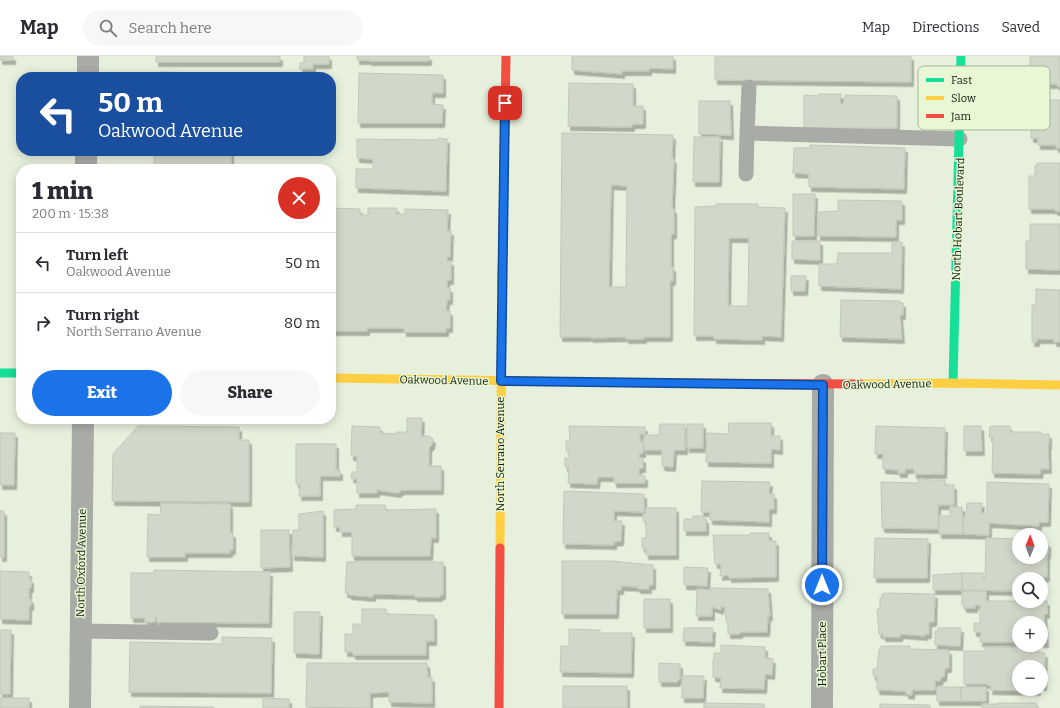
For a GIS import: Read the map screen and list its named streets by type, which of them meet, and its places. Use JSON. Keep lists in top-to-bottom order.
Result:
{
  "streets": {
    "street": [
      "North Hobart Boulevard",
      "Oakwood Avenue",
      "North Serrano Avenue",
      "North Oxford Avenue",
      "Hobart Place"
    ]
  },
  "crossings": [
    ["North Hobart Boulevard", "Oakwood Avenue"],
    ["Oakwood Avenue", "North Serrano Avenue"],
    ["Oakwood Avenue", "Hobart Place"]
  ],
  "legend": ["Fast", "Slow", "Jam"],
  "north": "top",
  "page": {
    "header": "Map",
    "search": "Search here",
    "nav": ["Map", "Directions", "Saved"],
    "turn": ["50 m", "Oakwood Avenue"],
    "heading": ["1 min", "200 m · 15:38"],
    "list": [
      {
        "name": "Turn left",
        "note": "Oakwood Avenue",
        "value": "50 m"
      },
      {
        "name": "Turn right",
        "note": "North Serrano Avenue",
        "value": "80 m"
      }
    ],
    "buttons": ["Exit", "Share"],
    "map_buttons": ["+", "−"]
  }
}
